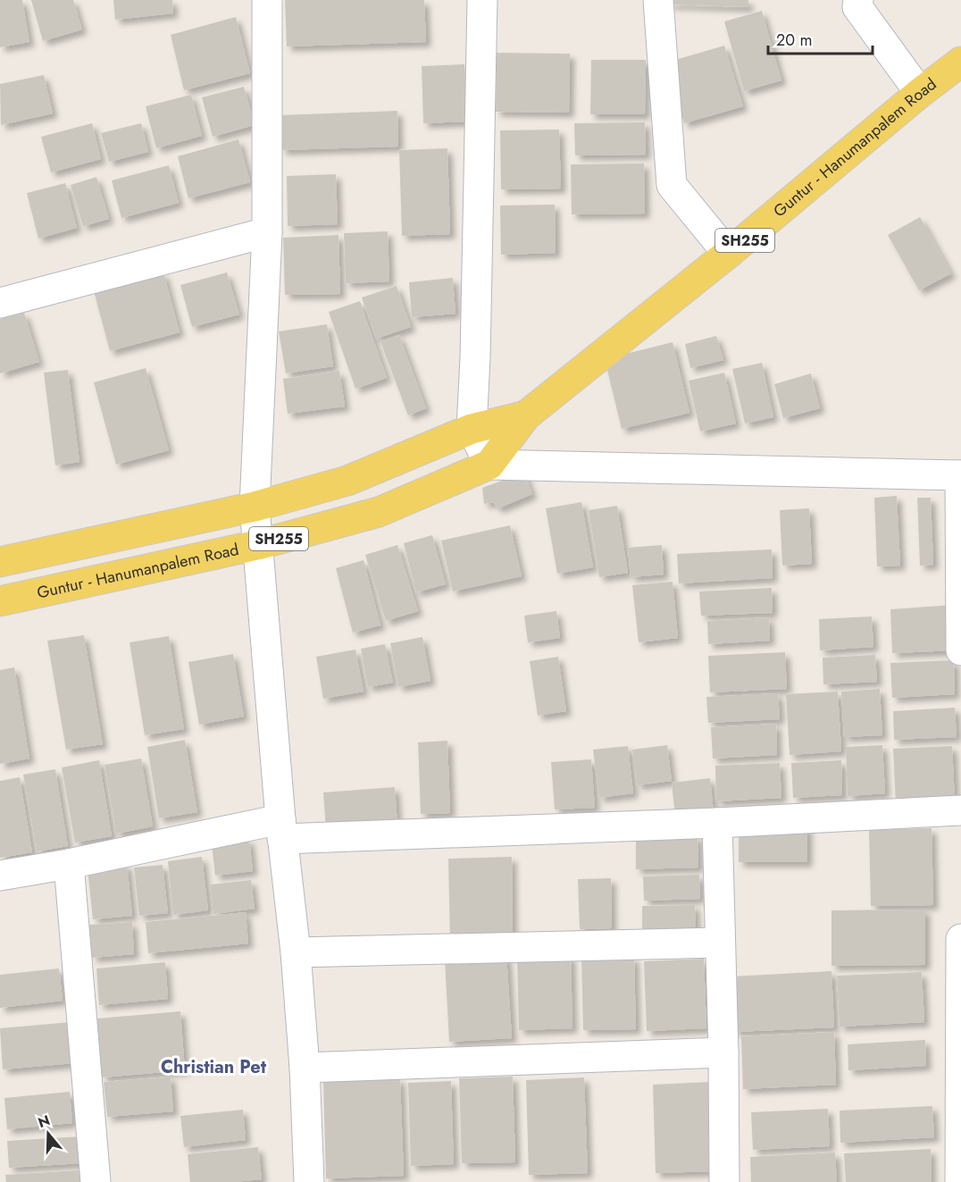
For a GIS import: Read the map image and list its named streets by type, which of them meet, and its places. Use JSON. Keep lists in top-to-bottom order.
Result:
{
  "streets": {
    "main road": ["Guntur - Hanumanpalem Road", "SH255"]
  },
  "districts": ["Christian Pet"],
  "scale_bar": "20 m",
  "north": "top"
}
